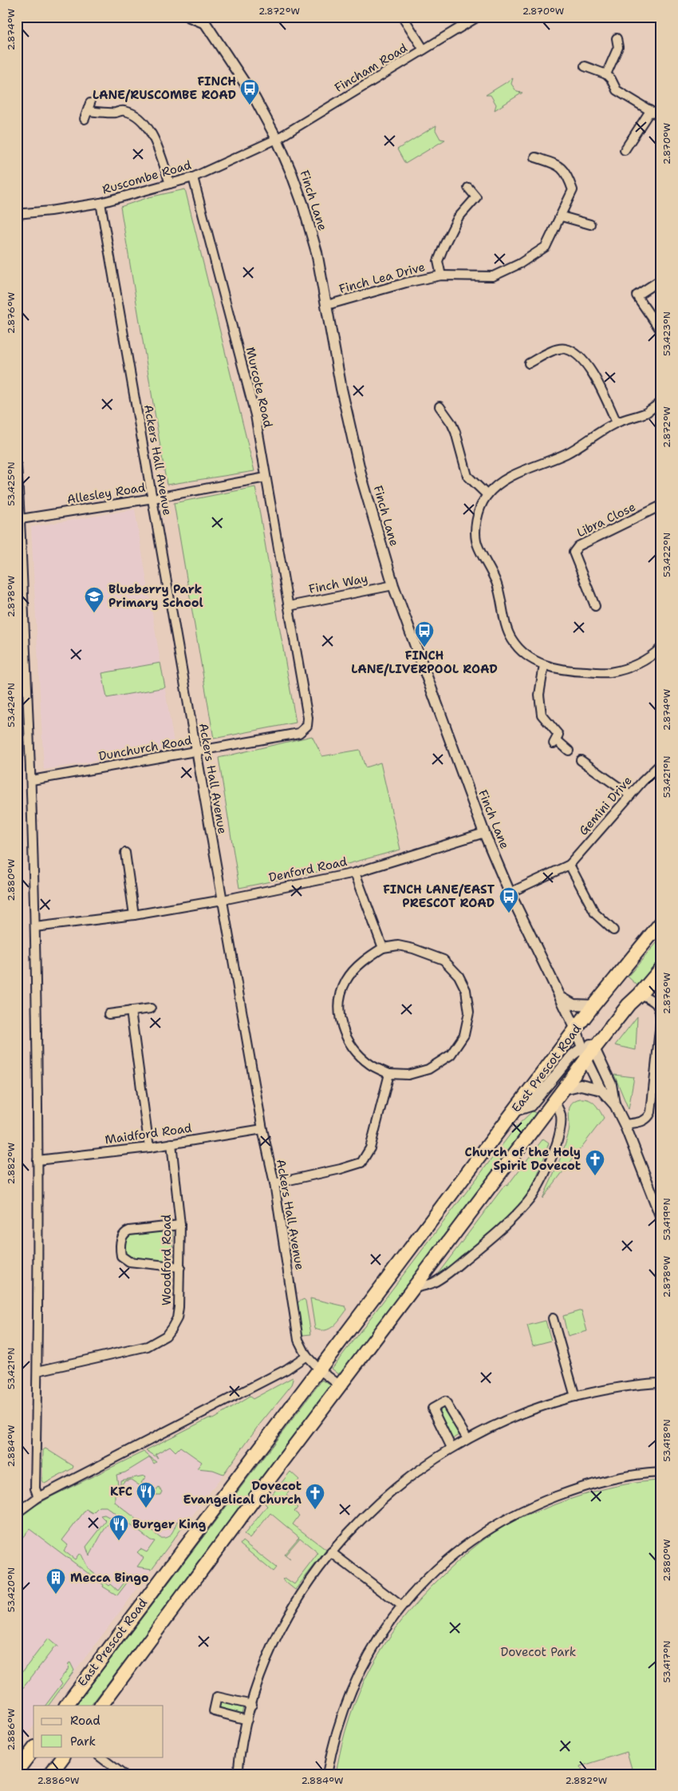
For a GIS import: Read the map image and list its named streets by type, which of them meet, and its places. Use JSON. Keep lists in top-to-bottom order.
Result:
{
  "streets": {
    "highway": ["East Prescot Road"],
    "street": [
      "Fincham Road",
      "Ruscombe Road",
      "Finch Lane",
      "Finch Lea Drive",
      "Murcote Road",
      "Ackers Hall Avenue",
      "Allesley Road",
      "Libra Close",
      "Finch Way",
      "Dunchurch Road",
      "Gemini Drive",
      "Denford Road",
      "Maidford Road",
      "Woodford Road"
    ]
  },
  "crossings": [
    ["Fincham Road", "Ruscombe Road"],
    ["Fincham Road", "Finch Lane"],
    ["Ruscombe Road", "Finch Lane"],
    ["Ruscombe Road", "Murcote Road"],
    ["Ruscombe Road", "Ackers Hall Avenue"],
    ["Finch Lane", "Finch Lea Drive"],
    ["Finch Lane", "Finch Way"],
    ["Finch Lane", "Gemini Drive"],
    ["Finch Lane", "Denford Road"],
    ["Finch Lane", "East Prescot Road"],
    ["Murcote Road", "Allesley Road"],
    ["Murcote Road", "Finch Way"],
    ["Murcote Road", "Dunchurch Road"],
    ["Ackers Hall Avenue", "Allesley Road"],
    ["Ackers Hall Avenue", "Dunchurch Road"],
    ["Ackers Hall Avenue", "Denford Road"],
    ["Ackers Hall Avenue", "Maidford Road"],
    ["Finch Way", "Dunchurch Road"],
    ["Maidford Road", "Woodford Road"]
  ],
  "parks": ["Dovecot Park"],
  "places": {
    "bus stop": ["FINCH LANE/RUSCOMBE ROAD", "FINCH LANE/LIVERPOOL ROAD", "FINCH LANE/EAST PRESCOT ROAD"],
    "school or university": ["Blueberry Park Primary School"],
    "church": ["Church of the Holy Spirit Dovecot", "Dovecot Evangelical Church"],
    "restaurant": ["KFC", "Burger King"],
    "building": ["Mecca Bingo"]
  },
  "legend": ["Road", "Park"],
  "coordinates": [
    "2.872°W",
    "2.870°W",
    "2.874°W",
    "2.876°W",
    "53.423°N",
    "53.425°N",
    "53.422°N",
    "2.878°W",
    "53.424°N",
    "53.421°N",
    "2.880°W",
    "2.882°W",
    "53.419°N",
    "53.418°N",
    "2.884°W",
    "53.420°N",
    "53.417°N",
    "2.886°W"
  ]
}
